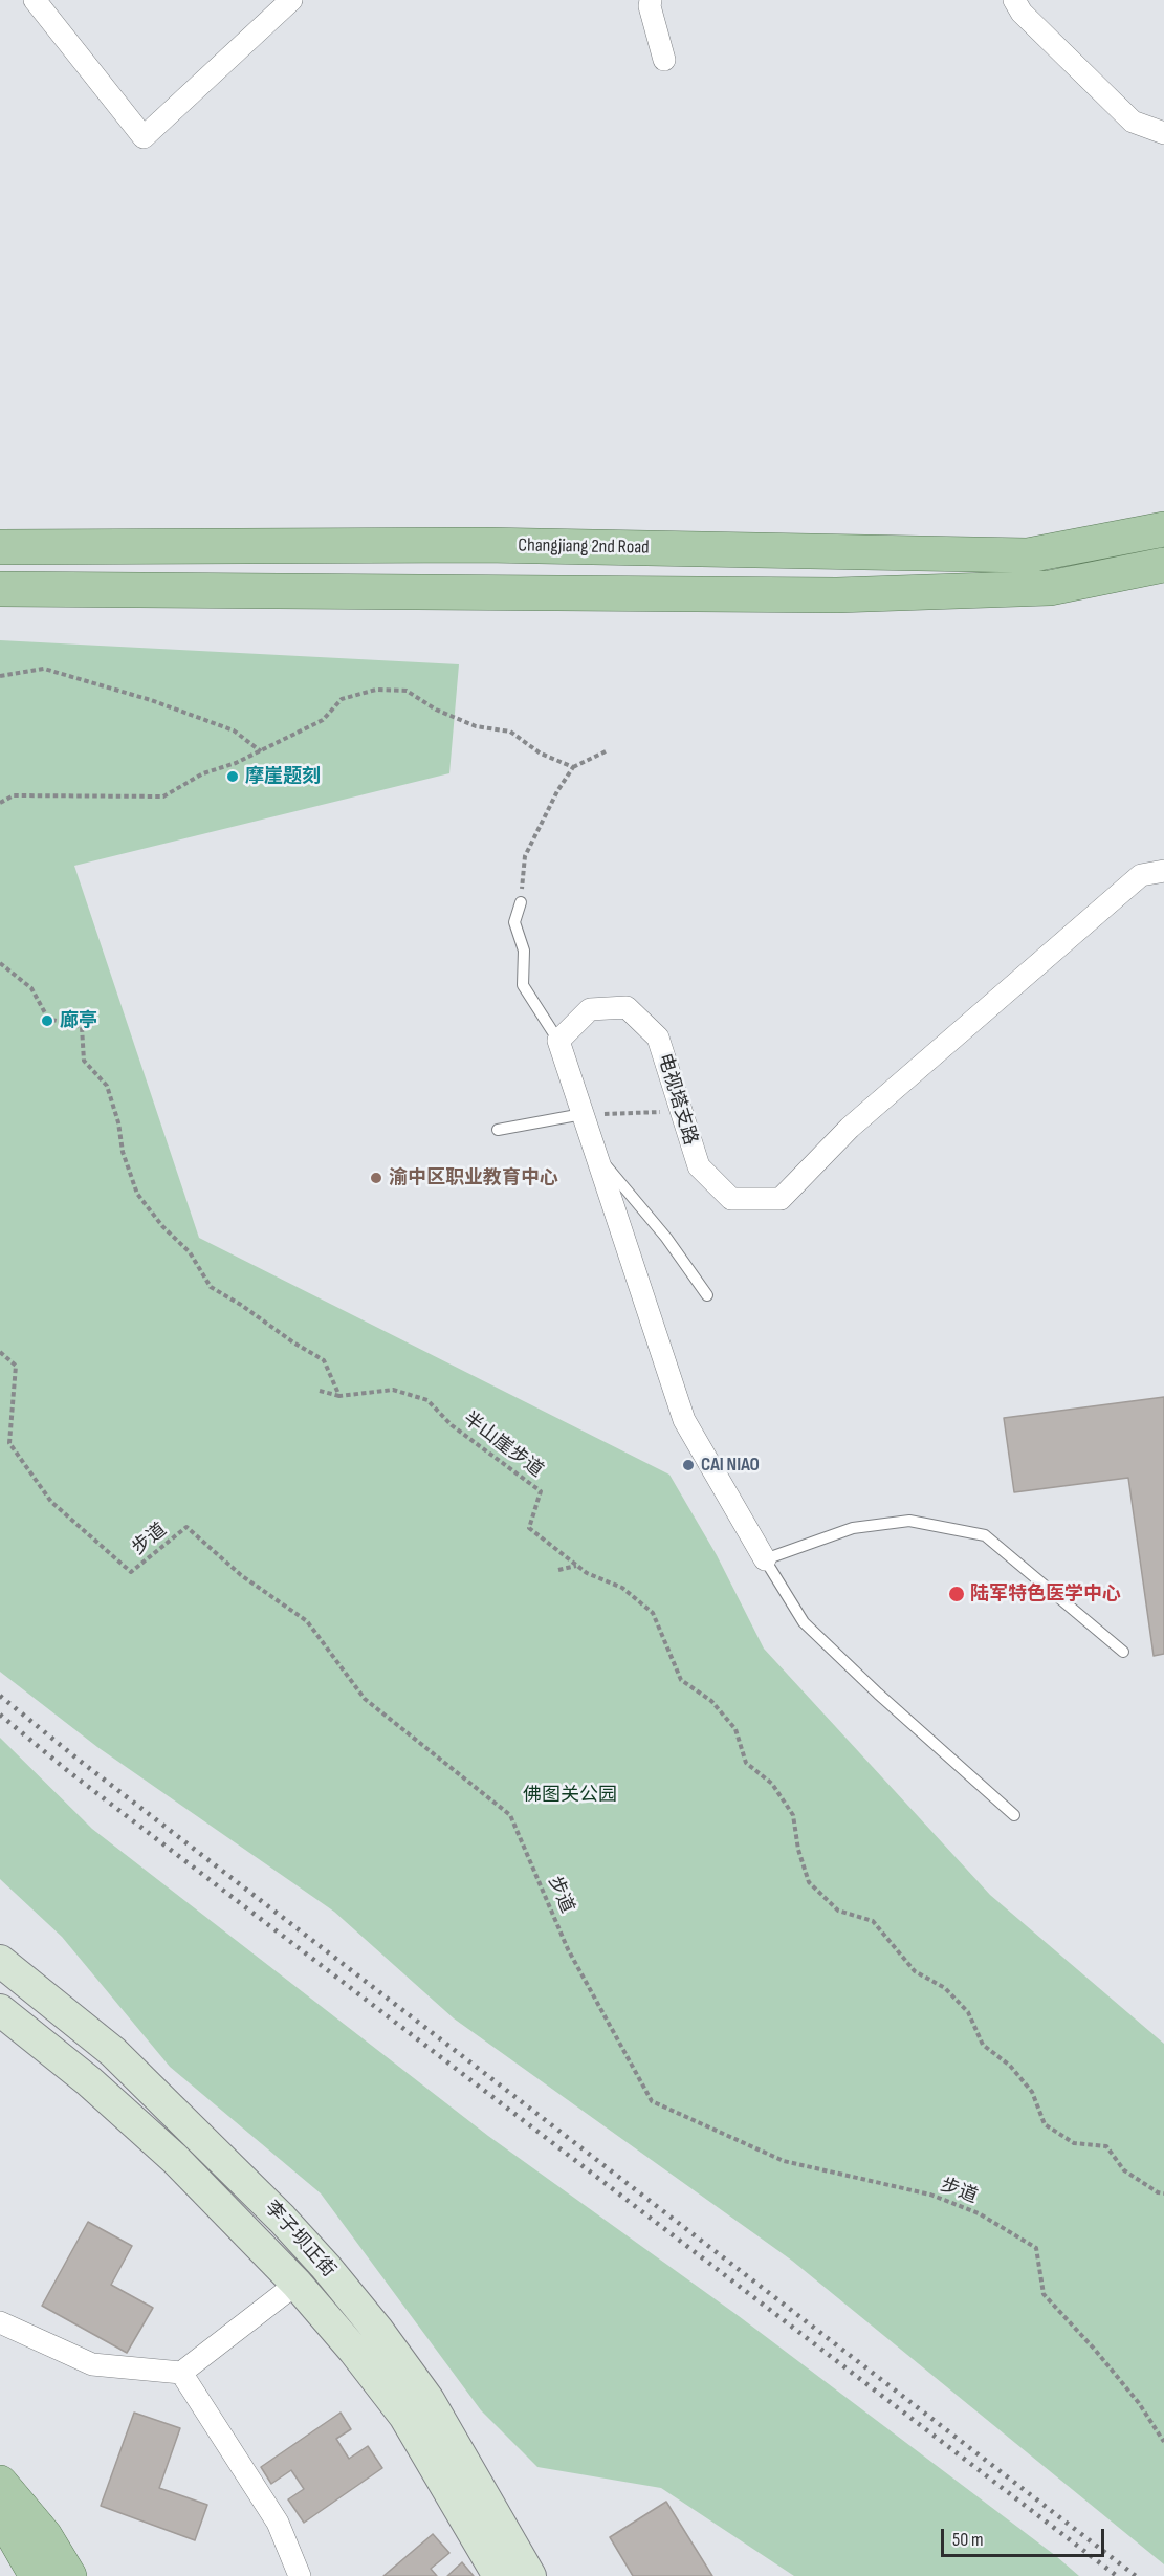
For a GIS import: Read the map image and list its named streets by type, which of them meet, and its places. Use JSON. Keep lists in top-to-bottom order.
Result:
{
  "streets": {
    "main road": ["Changjiang 2nd Road", "李子坝正街"],
    "street": ["电视塔支路"],
    "path": ["半山崖步道", "步道"]
  },
  "parks": ["佛图关公园"],
  "places": [
    "摩崖题刻",
    "廊亭",
    "渝中区职业教育中心",
    "CAI NIAO",
    "陆军特色医学中心"
  ],
  "scale_bar": "50 m"
}
